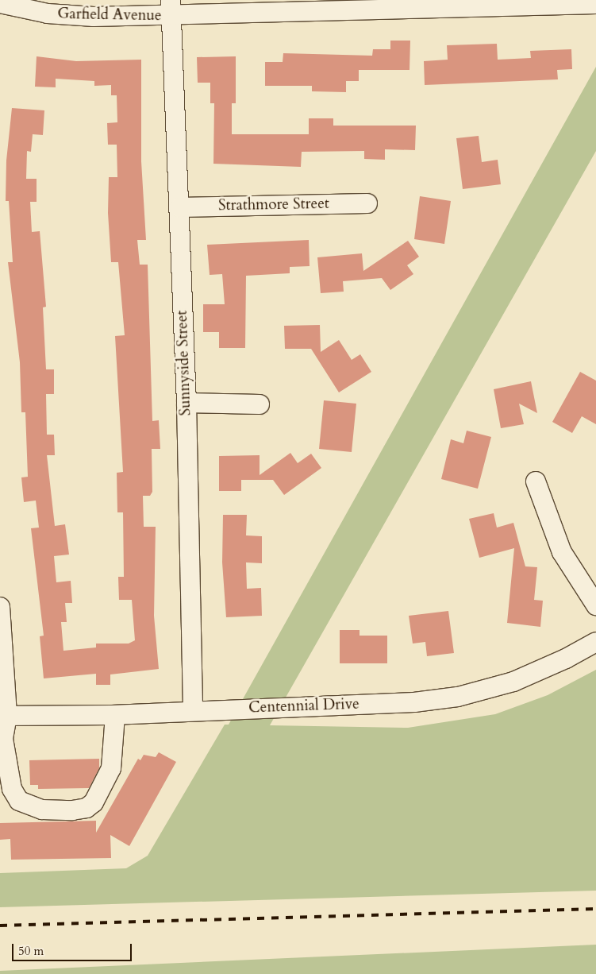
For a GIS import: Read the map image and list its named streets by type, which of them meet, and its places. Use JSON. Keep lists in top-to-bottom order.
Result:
{
  "streets": {
    "street": [
      "Garfield Avenue",
      "Strathmore Street",
      "Sunnyside Street",
      "Centennial Drive"
    ]
  },
  "crossings": [
    ["Garfield Avenue", "Sunnyside Street"],
    ["Strathmore Street", "Sunnyside Street"],
    ["Sunnyside Street", "Centennial Drive"]
  ],
  "scale_bar": "50 m"
}
